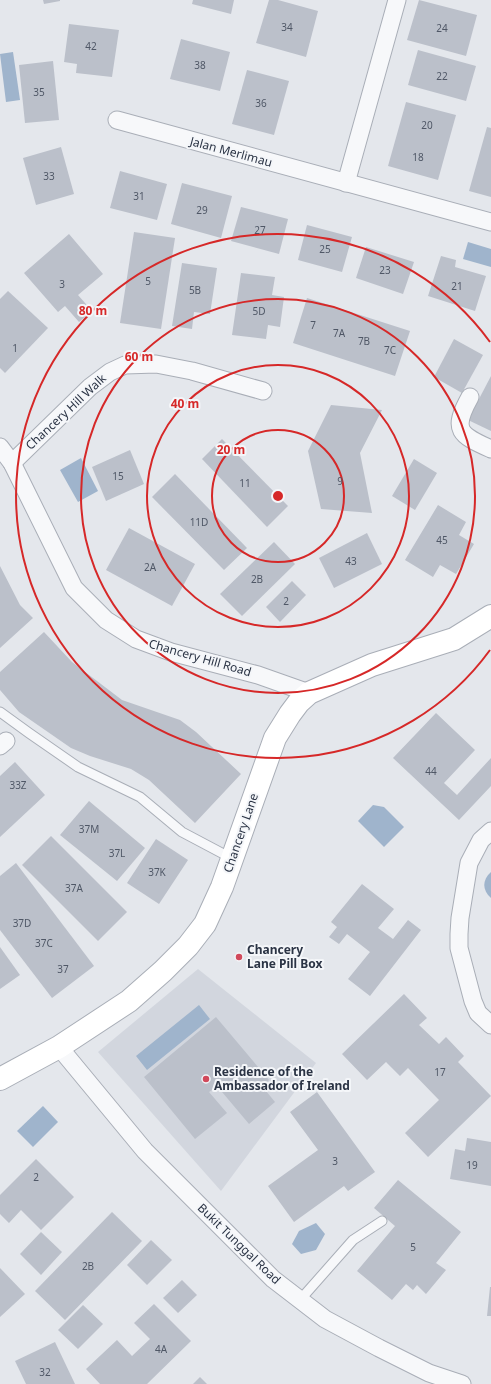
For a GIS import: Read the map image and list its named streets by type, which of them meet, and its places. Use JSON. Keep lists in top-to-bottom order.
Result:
{
  "streets": {
    "street": [
      "Jalan Merlimau",
      "Chancery Hill Walk",
      "Chancery Hill Road",
      "Chancery Lane",
      "Bukit Tunggal Road"
    ]
  },
  "crossings": [
    ["Chancery Hill Walk", "Chancery Hill Road"],
    ["Chancery Hill Road", "Chancery Lane"],
    ["Chancery Lane", "Bukit Tunggal Road"]
  ],
  "places": ["Chancery Lane Pill Box", "Residence of the Ambassador of Ireland"],
  "house_numbers": [
    "34",
    "24",
    "42",
    "38",
    "22",
    "35",
    "36",
    "20",
    "18",
    "33",
    "31",
    "29",
    "27",
    "25",
    "23",
    "5",
    "3",
    "21",
    "5B",
    "5D",
    "7",
    "7A",
    "7B",
    "1",
    "7C",
    "15",
    "9",
    "11",
    "11D",
    "45",
    "43",
    "2A",
    "2B",
    "2",
    "44",
    "33Z",
    "37M",
    "37L",
    "37K",
    "37A",
    "37D",
    "37C",
    "37",
    "17",
    "3",
    "19",
    "2",
    "5",
    "2B",
    "4A",
    "32"
  ],
  "rings": [
    "80 m",
    "60 m",
    "40 m",
    "20 m"
  ]
}
